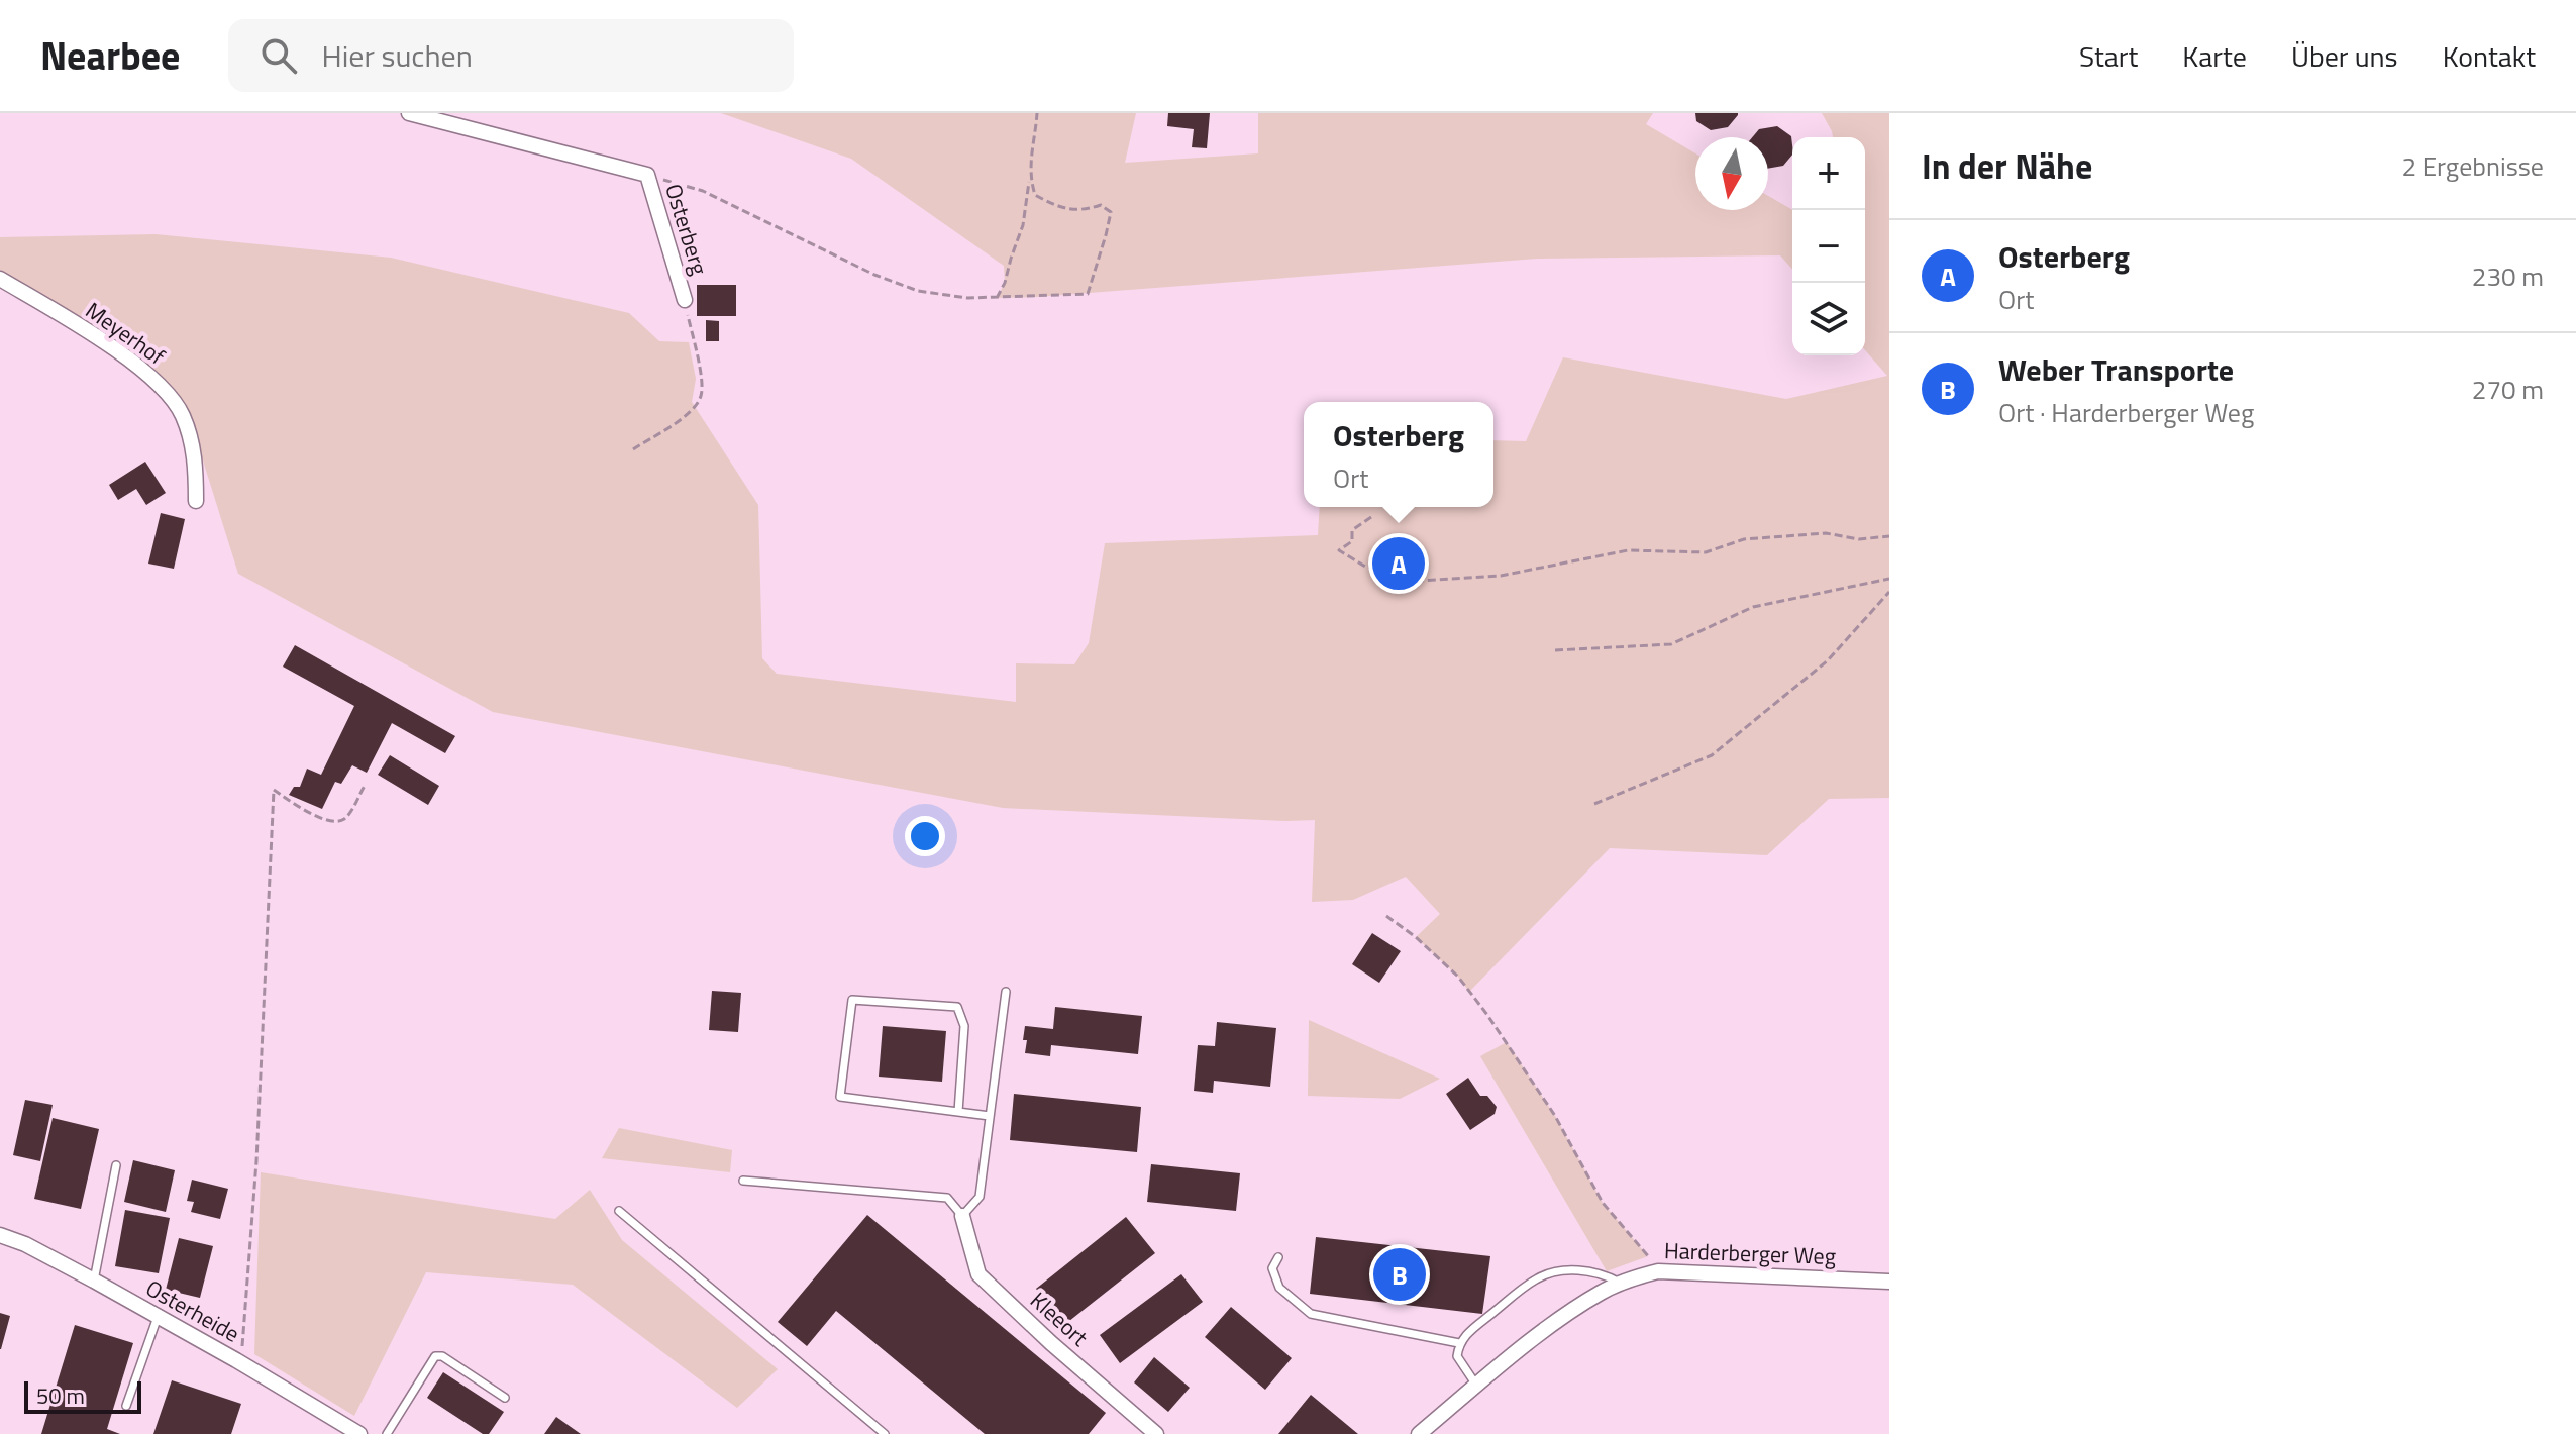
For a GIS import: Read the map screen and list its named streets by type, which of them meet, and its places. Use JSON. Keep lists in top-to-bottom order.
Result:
{
  "streets": {
    "street": [
      "Osterberg",
      "Meyerhof",
      "Harderberger Weg",
      "Osterheide",
      "Kleeort"
    ]
  },
  "scale_bar": "50 m",
  "north": "bottom",
  "page": {
    "header": "Nearbee",
    "search": "Hier suchen",
    "nav": [
      "Start",
      "Karte",
      "Über uns",
      "Kontakt"
    ],
    "heading": ["In der Nähe", "2 Ergebnisse"],
    "map_buttons": ["+", "−"],
    "list": [
      {
        "mark": "A",
        "name": "Osterberg",
        "note": "Ort",
        "value": "230 m"
      },
      {
        "mark": "B",
        "name": "Weber Transporte",
        "note": "Ort · Harderberger Weg",
        "value": "270 m"
      }
    ],
    "popup": ["Osterberg", "Ort"],
    "pins": ["A", "B"],
    "scale": "50 m"
  }
}
